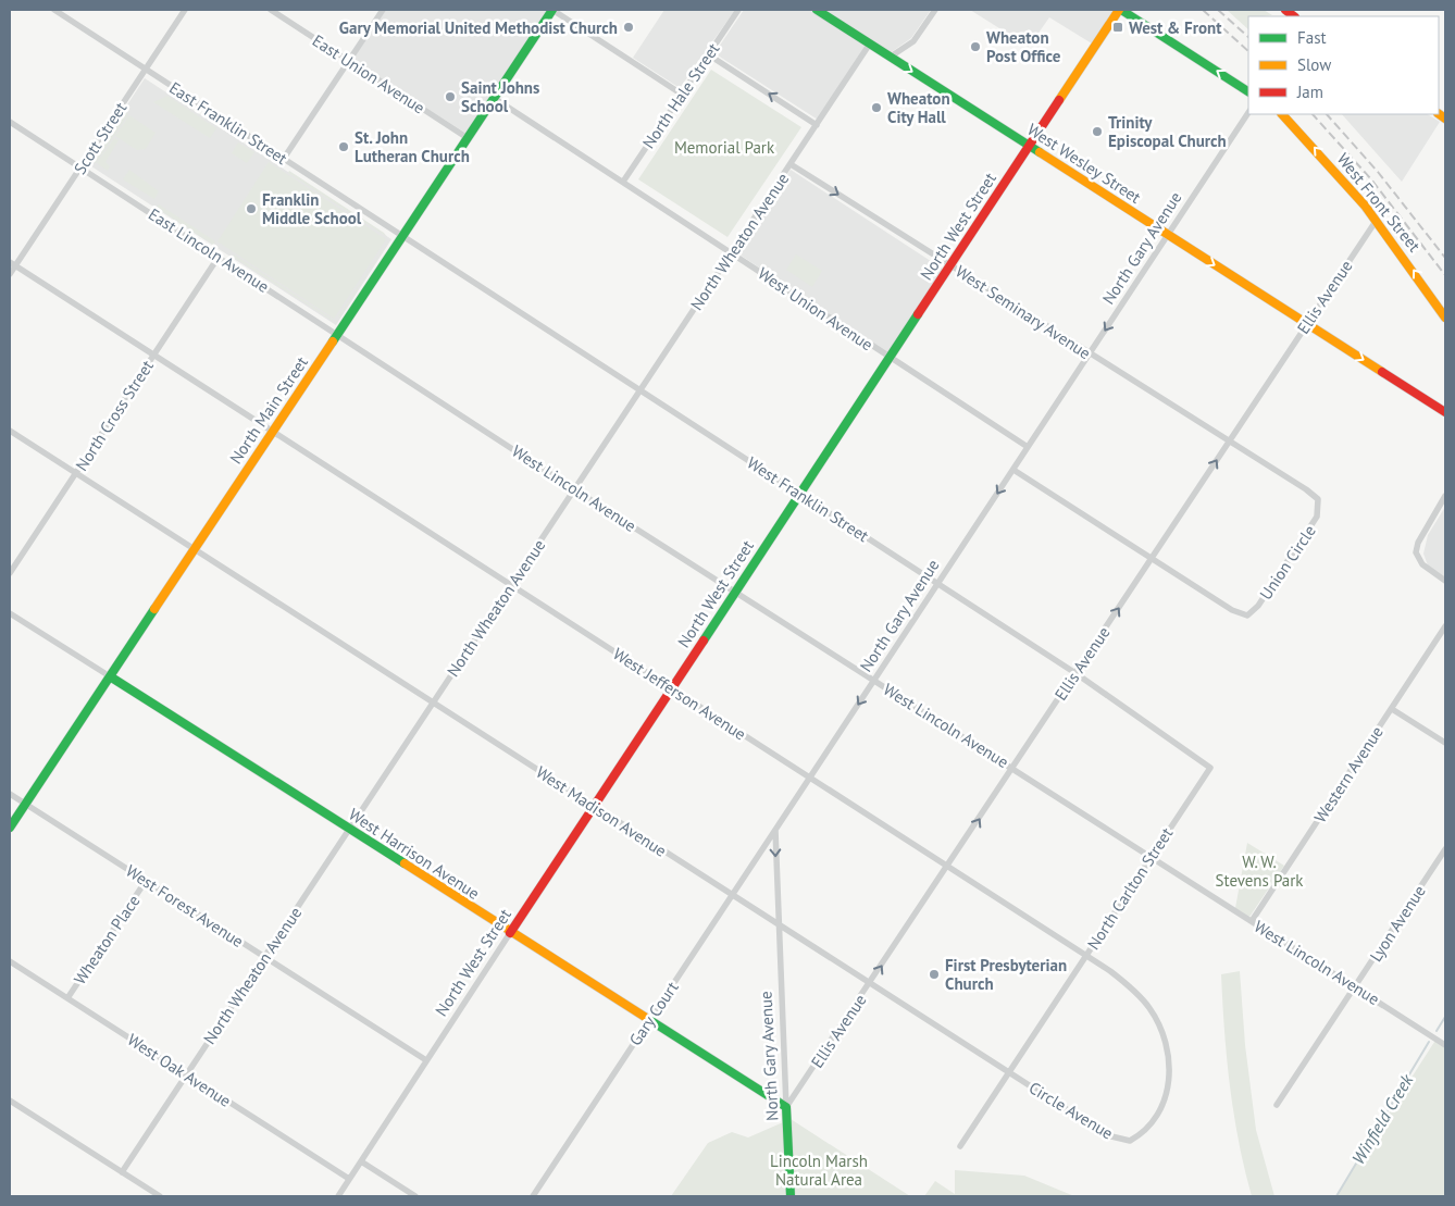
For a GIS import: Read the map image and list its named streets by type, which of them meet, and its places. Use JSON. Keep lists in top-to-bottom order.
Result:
{
  "streets": {
    "street": [
      "East Union Avenue",
      "North Hale Street",
      "East Franklin Street",
      "Scott Street",
      "West Wesley Street",
      "West Front Street",
      "North West Street",
      "North Wheaton Avenue",
      "North Gary Avenue",
      "East Lincoln Avenue",
      "Ellis Avenue",
      "West Union Avenue",
      "West Seminary Avenue",
      "North Main Street",
      "North Cross Street",
      "West Lincoln Avenue",
      "West Franklin Street",
      "Union Circle",
      "West Jefferson Avenue",
      "Western Avenue",
      "West Madison Avenue",
      "West Harrison Avenue",
      "North Carlton Street",
      "West Forest Avenue",
      "Lyon Avenue",
      "Wheaton Place",
      "Gary Court",
      "West Oak Avenue",
      "Circle Avenue"
    ]
  },
  "crossings": [
    ["East Union Avenue", "North Main Street"],
    ["North Hale Street", "West Union Avenue"],
    ["East Franklin Street", "Scott Street"],
    ["East Franklin Street", "North Main Street"],
    ["East Franklin Street", "West Franklin Street"],
    ["Scott Street", "East Lincoln Avenue"],
    ["Scott Street", "West Jefferson Avenue"],
    ["West Wesley Street", "North West Street"],
    ["West Wesley Street", "North Wheaton Avenue"],
    ["West Wesley Street", "North Gary Avenue"],
    ["West Wesley Street", "Ellis Avenue"],
    ["West Front Street", "Ellis Avenue"],
    ["North West Street", "West Union Avenue"],
    ["North West Street", "West Seminary Avenue"],
    ["North West Street", "West Lincoln Avenue"],
    ["North West Street", "West Franklin Street"],
    ["North West Street", "West Jefferson Avenue"],
    ["North West Street", "West Madison Avenue"],
    ["North West Street", "West Harrison Avenue"],
    ["North West Street", "West Forest Avenue"],
    ["North West Street", "West Oak Avenue"],
    ["North Wheaton Avenue", "West Union Avenue"],
    ["North Wheaton Avenue", "West Seminary Avenue"],
    ["North Wheaton Avenue", "West Lincoln Avenue"],
    ["North Wheaton Avenue", "West Franklin Street"],
    ["North Wheaton Avenue", "West Jefferson Avenue"],
    ["North Wheaton Avenue", "West Madison Avenue"],
    ["North Wheaton Avenue", "West Harrison Avenue"],
    ["North Wheaton Avenue", "West Forest Avenue"],
    ["North Wheaton Avenue", "West Oak Avenue"],
    ["North Gary Avenue", "Ellis Avenue"],
    ["North Gary Avenue", "West Union Avenue"],
    ["North Gary Avenue", "West Seminary Avenue"],
    ["North Gary Avenue", "West Lincoln Avenue"],
    ["North Gary Avenue", "West Franklin Street"],
    ["North Gary Avenue", "West Jefferson Avenue"],
    ["North Gary Avenue", "West Madison Avenue"],
    ["North Gary Avenue", "West Harrison Avenue"],
    ["North Gary Avenue", "Gary Court"],
    ["East Lincoln Avenue", "North Main Street"],
    ["East Lincoln Avenue", "North Cross Street"],
    ["East Lincoln Avenue", "West Lincoln Avenue"],
    ["Ellis Avenue", "West Seminary Avenue"],
    ["Ellis Avenue", "West Lincoln Avenue"],
    ["Ellis Avenue", "West Franklin Street"],
    ["Ellis Avenue", "Union Circle"],
    ["Ellis Avenue", "West Jefferson Avenue"],
    ["Ellis Avenue", "West Madison Avenue"],
    ["Ellis Avenue", "West Harrison Avenue"],
    ["West Union Avenue", "North Main Street"],
    ["West Seminary Avenue", "Union Circle"],
    ["North Main Street", "West Lincoln Avenue"],
    ["North Main Street", "West Franklin Street"],
    ["North Main Street", "West Jefferson Avenue"],
    ["North Main Street", "West Madison Avenue"],
    ["North Main Street", "West Harrison Avenue"],
    ["North Main Street", "West Forest Avenue"],
    ["North Cross Street", "West Jefferson Avenue"],
    ["North Cross Street", "West Madison Avenue"],
    ["West Lincoln Avenue", "Western Avenue"],
    ["West Lincoln Avenue", "North Carlton Street"],
    ["West Lincoln Avenue", "Lyon Avenue"],
    ["West Franklin Street", "North Carlton Street"],
    ["West Jefferson Avenue", "North Carlton Street"],
    ["West Jefferson Avenue", "Circle Avenue"],
    ["West Madison Avenue", "North Carlton Street"],
    ["West Madison Avenue", "Gary Court"],
    ["West Madison Avenue", "Circle Avenue"],
    ["West Harrison Avenue", "Gary Court"],
    ["North Carlton Street", "Circle Avenue"],
    ["West Forest Avenue", "Wheaton Place"],
    ["Wheaton Place", "West Oak Avenue"]
  ],
  "one_way": [
    "West Wesley Street",
    "West Front Street",
    "North Gary Avenue",
    "Ellis Avenue",
    "West Seminary Avenue"
  ],
  "water": ["Winfield Creek"],
  "parks": ["Memorial Park", "W. W. Stevens Park", "Lincoln Marsh Natural Area"],
  "places": {
    "other": [
      "Gary Memorial United Methodist Church",
      "Wheaton Post Office",
      "Saint Johns School",
      "Wheaton City Hall",
      "Trinity Episcopal Church",
      "St. John Lutheran Church",
      "Franklin Middle School",
      "First Presbyterian Church"
    ],
    "transit": ["West & Front"]
  },
  "legend": ["Fast", "Slow", "Jam"]
}
